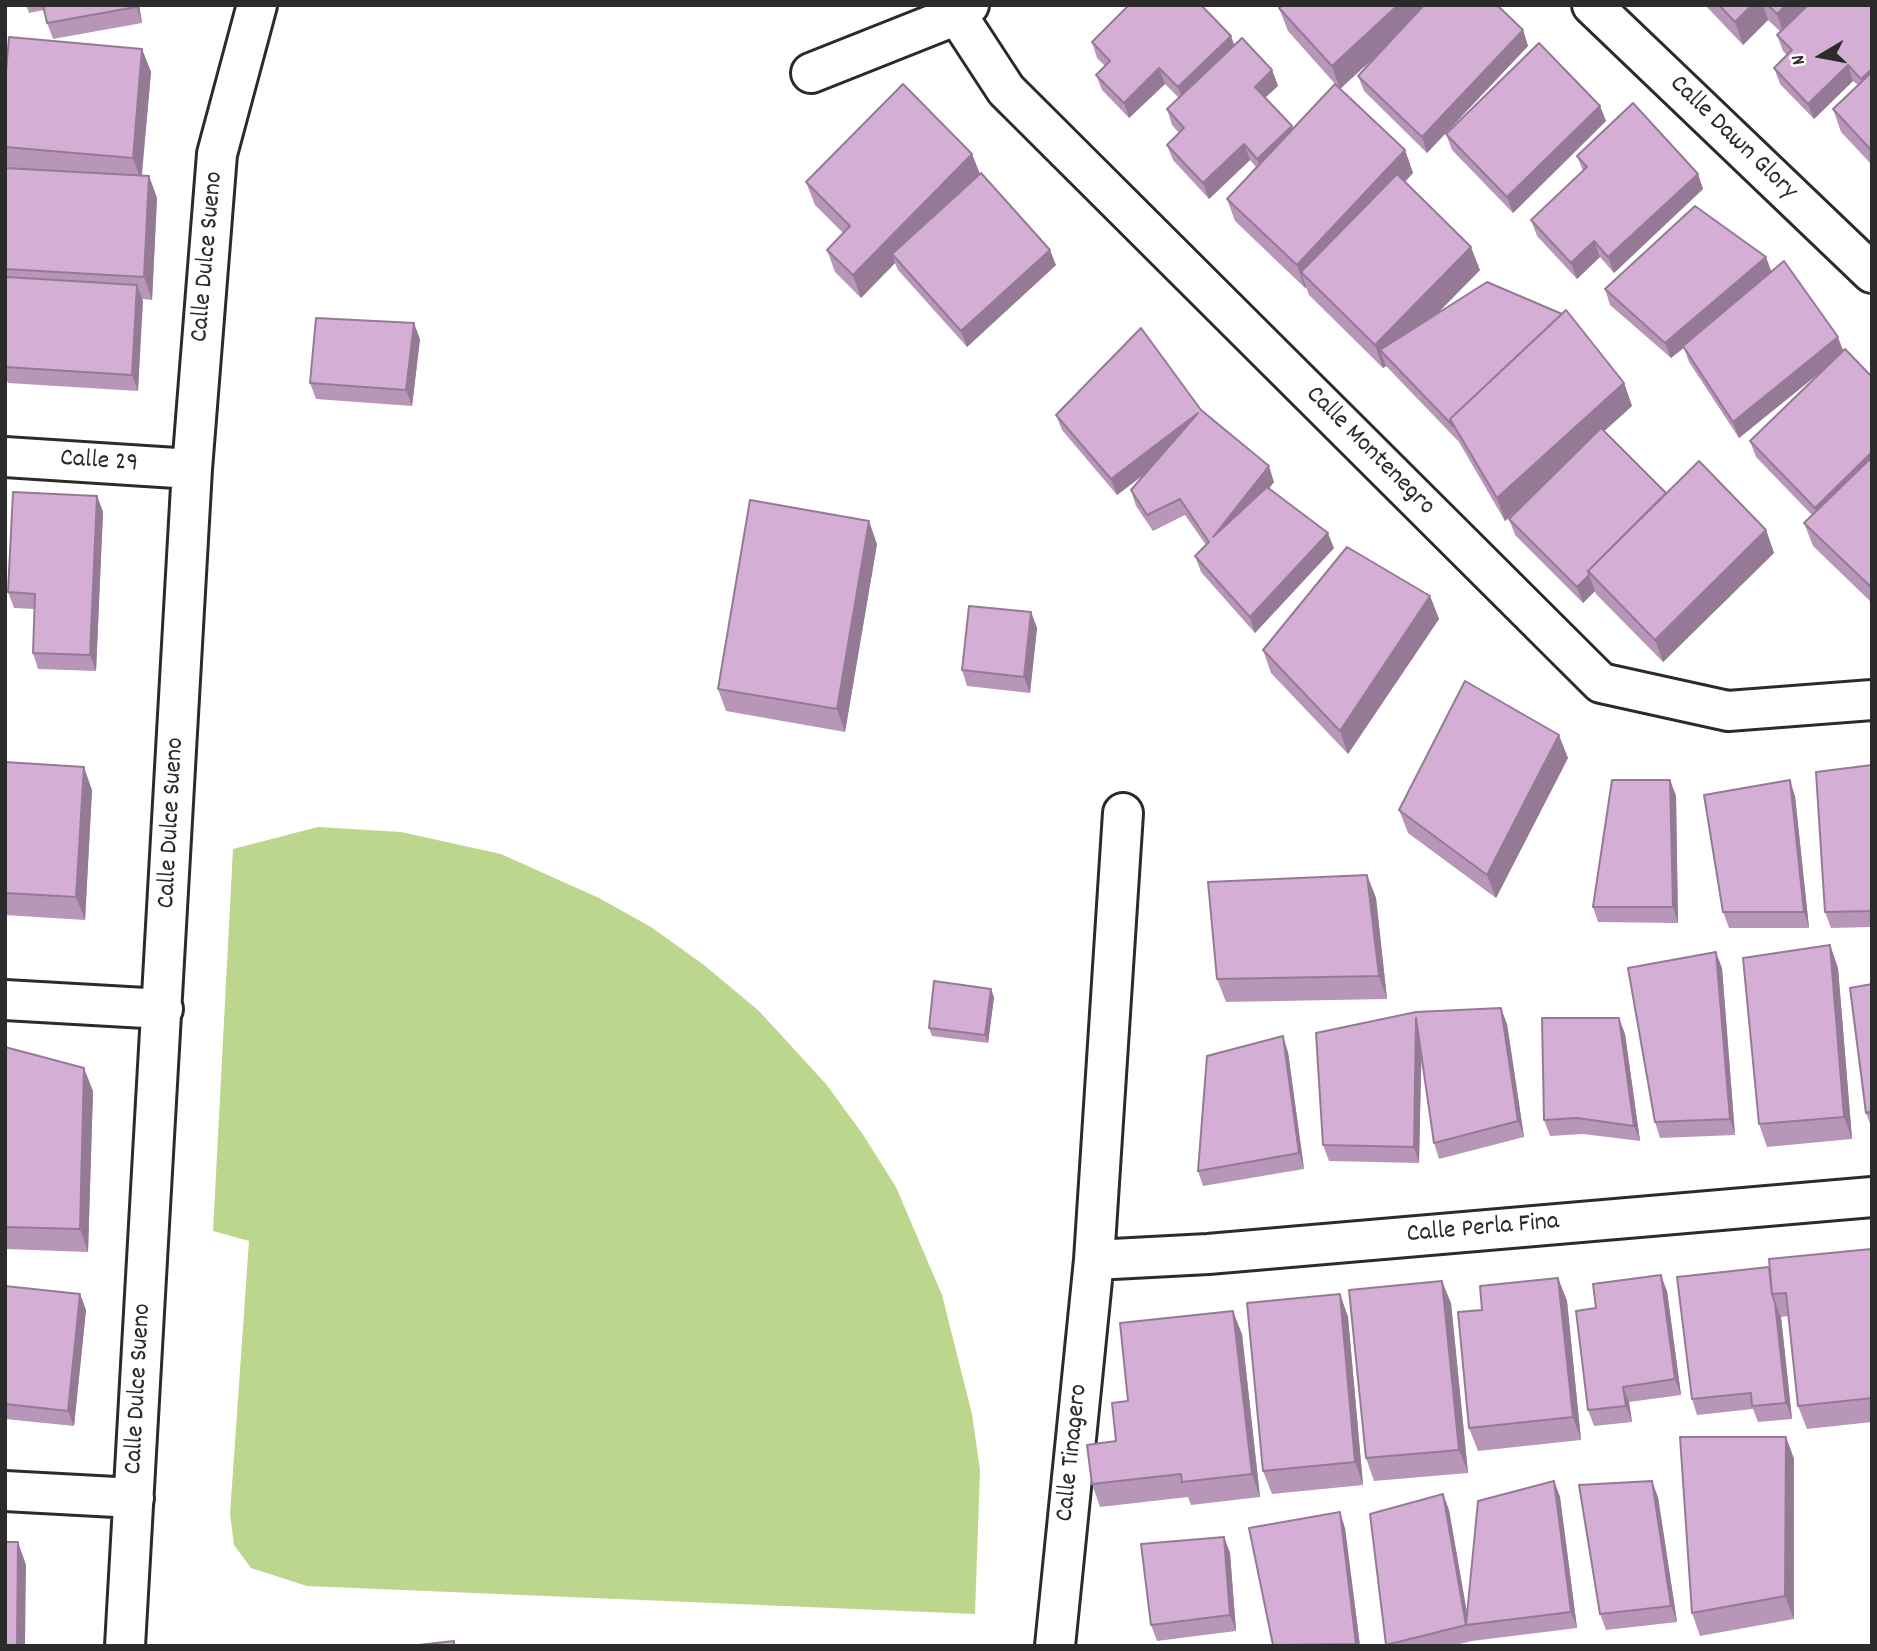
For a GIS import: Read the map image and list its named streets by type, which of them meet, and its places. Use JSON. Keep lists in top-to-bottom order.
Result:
{
  "streets": {
    "street": [
      "Calle Dawn Glory",
      "Calle Dulce Sueno",
      "Calle Montenegro",
      "Calle 29",
      "Calle Perla Fina",
      "Calle Tinagero"
    ]
  },
  "crossings": [
    ["Calle Dulce Sueno", "Calle 29"],
    ["Calle Perla Fina", "Calle Tinagero"]
  ],
  "north": "left"
}
